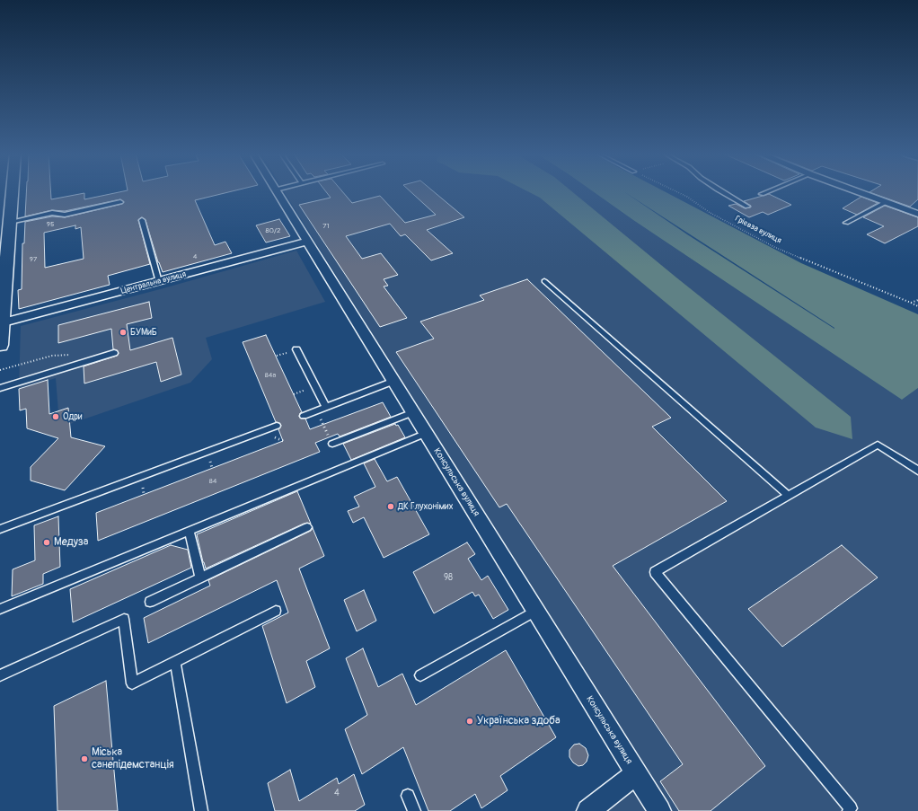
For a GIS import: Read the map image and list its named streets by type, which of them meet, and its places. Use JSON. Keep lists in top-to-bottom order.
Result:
{
  "streets": {
    "street": ["Центральна вулиця", "Консульська вулиця"],
    "lane": ["Грієвза вулиця"]
  },
  "crossings": [
    ["Центральна вулиця", "Консульська вулиця"]
  ],
  "places": [
    "БУМиБ",
    "Одри",
    "ДК Глухонімих",
    "Медуза",
    "Українська здоба",
    "Міська санепідемстанція"
  ],
  "house_numbers": [
    "95",
    "71",
    "80/2",
    "4",
    "97",
    "84а",
    "84",
    "98",
    "4"
  ]
}
